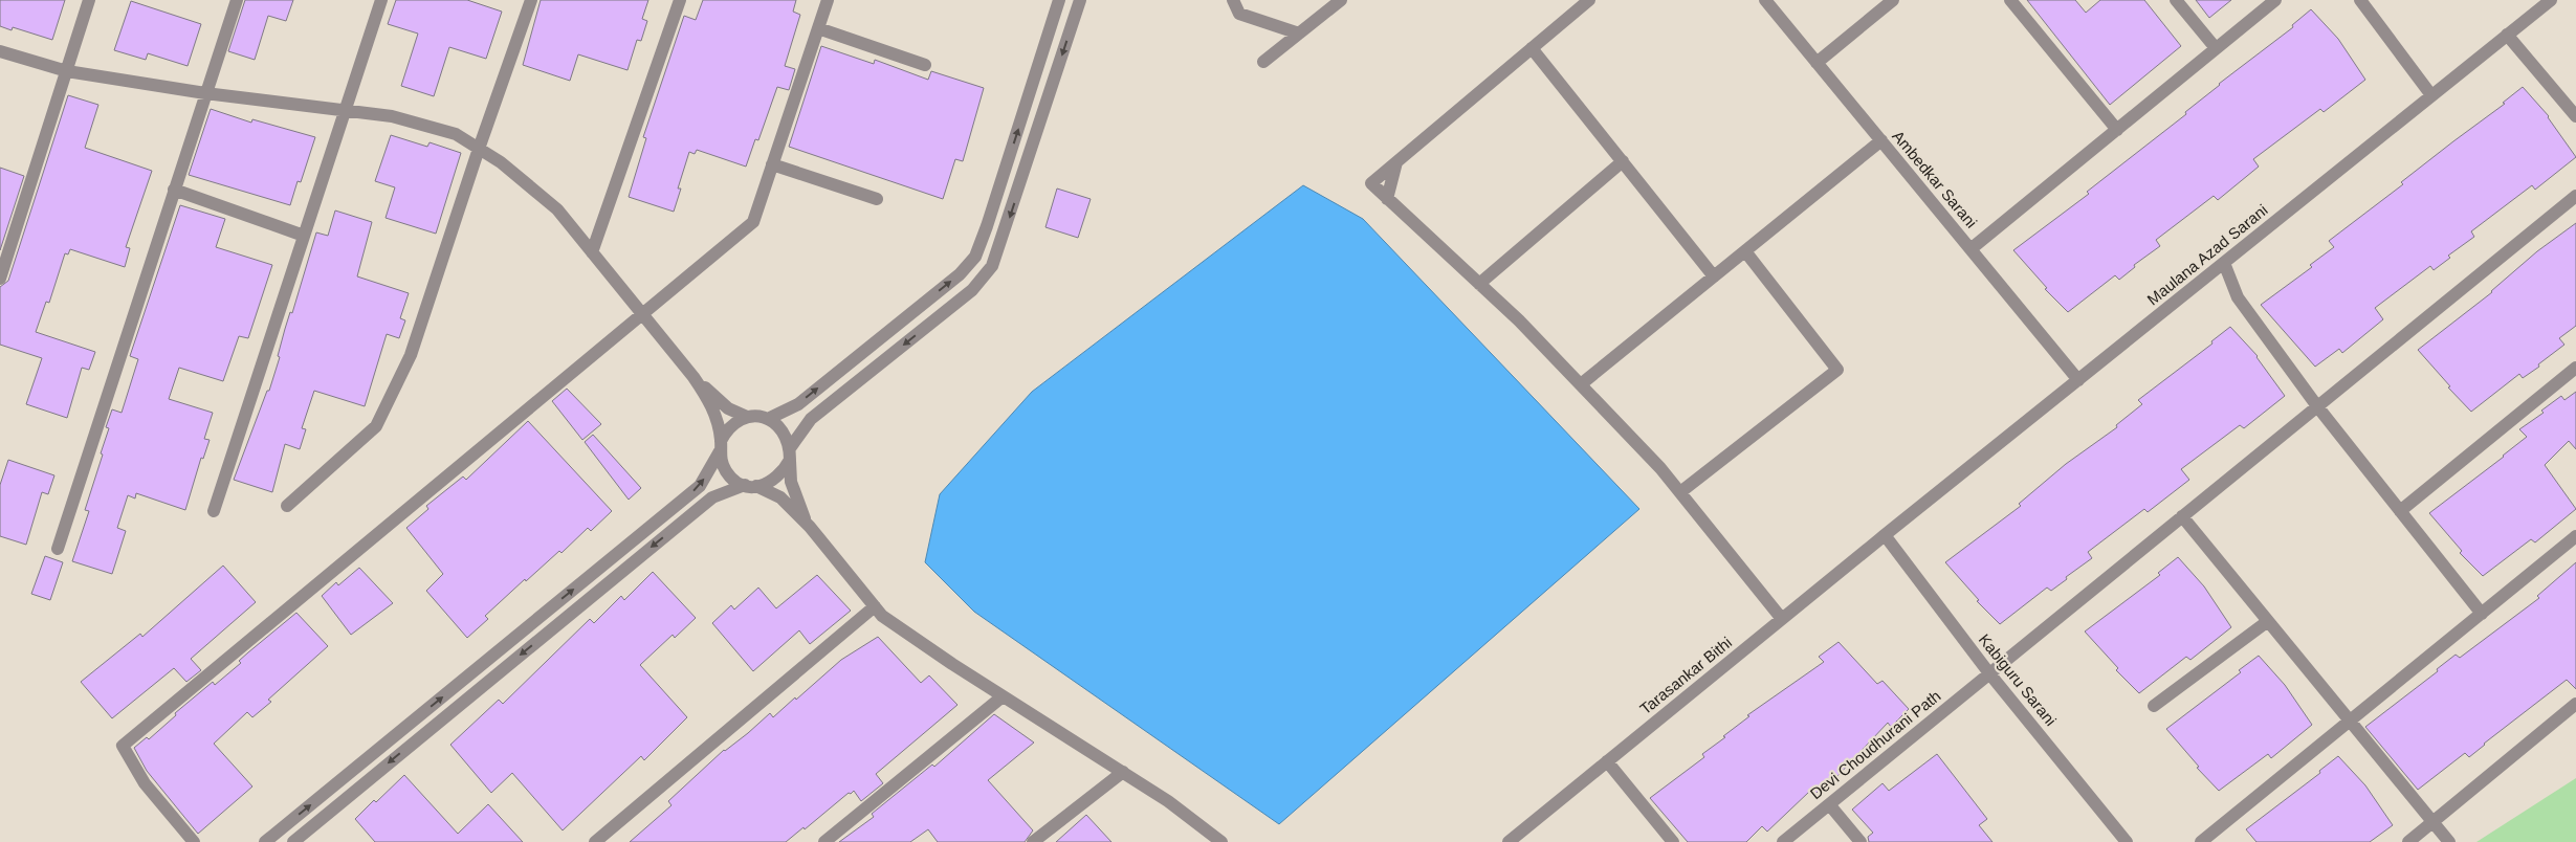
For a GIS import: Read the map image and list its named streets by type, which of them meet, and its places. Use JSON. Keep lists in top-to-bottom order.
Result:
{
  "streets": {
    "street": [
      "Ambedkar Sarani",
      "Maulana Azad Sarani",
      "Tarasankar Bithi",
      "Kabiguru Sarani",
      "Devi Choudhurani Path"
    ]
  },
  "crossings": [
    ["Ambedkar Sarani", "Maulana Azad Sarani"],
    ["Maulana Azad Sarani", "Tarasankar Bithi"],
    ["Maulana Azad Sarani", "Kabiguru Sarani"],
    ["Tarasankar Bithi", "Kabiguru Sarani"],
    ["Kabiguru Sarani", "Devi Choudhurani Path"]
  ]
}
